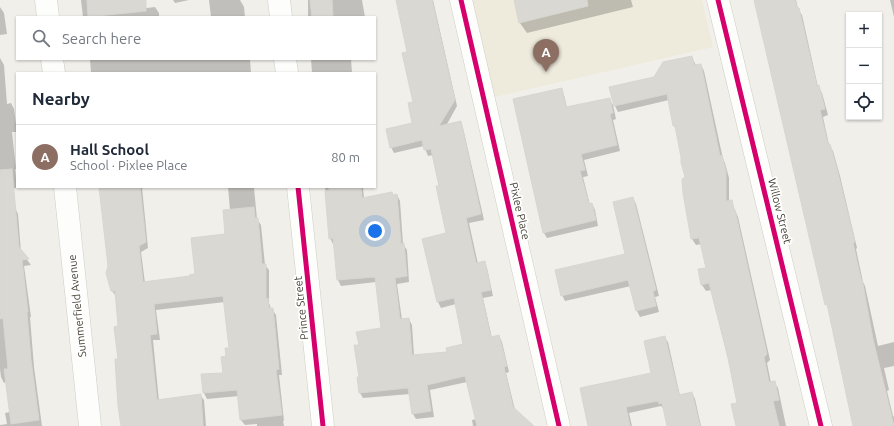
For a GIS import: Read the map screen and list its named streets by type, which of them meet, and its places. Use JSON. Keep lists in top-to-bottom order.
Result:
{
  "streets": {
    "street": [
      "Pixlee Place",
      "Willow Street",
      "Summerfield Avenue",
      "Prince Street"
    ]
  },
  "page": {
    "map_buttons": ["+", "−"],
    "search": "Search here",
    "pins": "A",
    "heading": "Nearby",
    "list": [
      {
        "mark": "A",
        "name": "Hall School",
        "note": "School · Pixlee Place",
        "value": "80 m"
      }
    ]
  }
}
